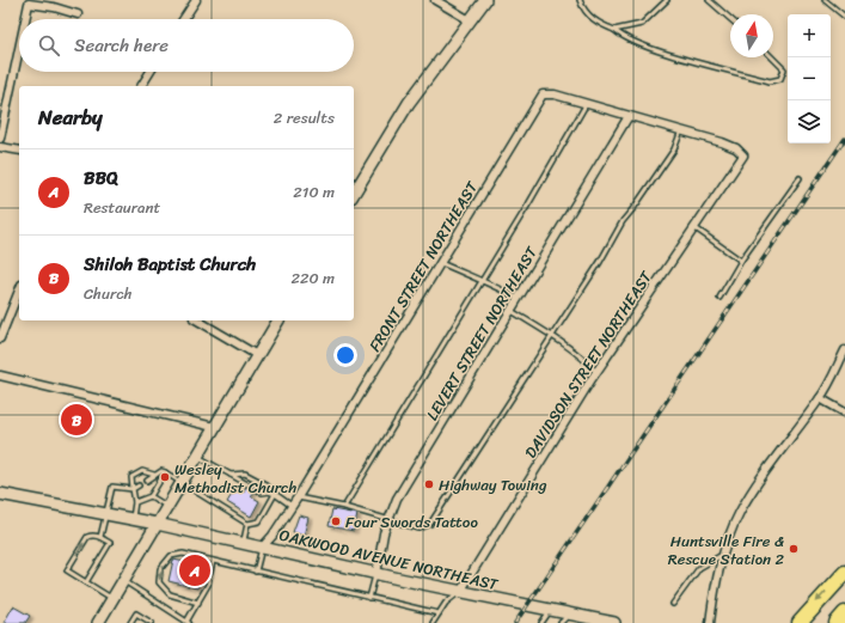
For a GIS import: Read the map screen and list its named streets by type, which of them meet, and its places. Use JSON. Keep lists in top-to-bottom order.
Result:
{
  "streets": {
    "street": [
      "FRONT STREET NORTHEAST",
      "LEVERT STREET NORTHEAST",
      "DAVIDSON STREET NORTHEAST",
      "OAKWOOD AVENUE NORTHEAST"
    ]
  },
  "crossings": [
    ["FRONT STREET NORTHEAST", "OAKWOOD AVENUE NORTHEAST"],
    ["LEVERT STREET NORTHEAST", "OAKWOOD AVENUE NORTHEAST"],
    ["DAVIDSON STREET NORTHEAST", "OAKWOOD AVENUE NORTHEAST"]
  ],
  "places": [
    "Wesley Methodist Church",
    "Highway Towing",
    "Four Swords Tattoo",
    "Huntsville Fire & Rescue Station 2"
  ],
  "north": "top",
  "page": {
    "map_buttons": ["+", "−"],
    "search": "Search here",
    "heading": ["Nearby", "2 results"],
    "list": [
      {
        "mark": "A",
        "name": "BBQ",
        "note": "Restaurant",
        "value": "210 m"
      },
      {
        "mark": "B",
        "name": "Shiloh Baptist Church",
        "note": "Church",
        "value": "220 m"
      }
    ],
    "pins": ["B", "A"]
  }
}
